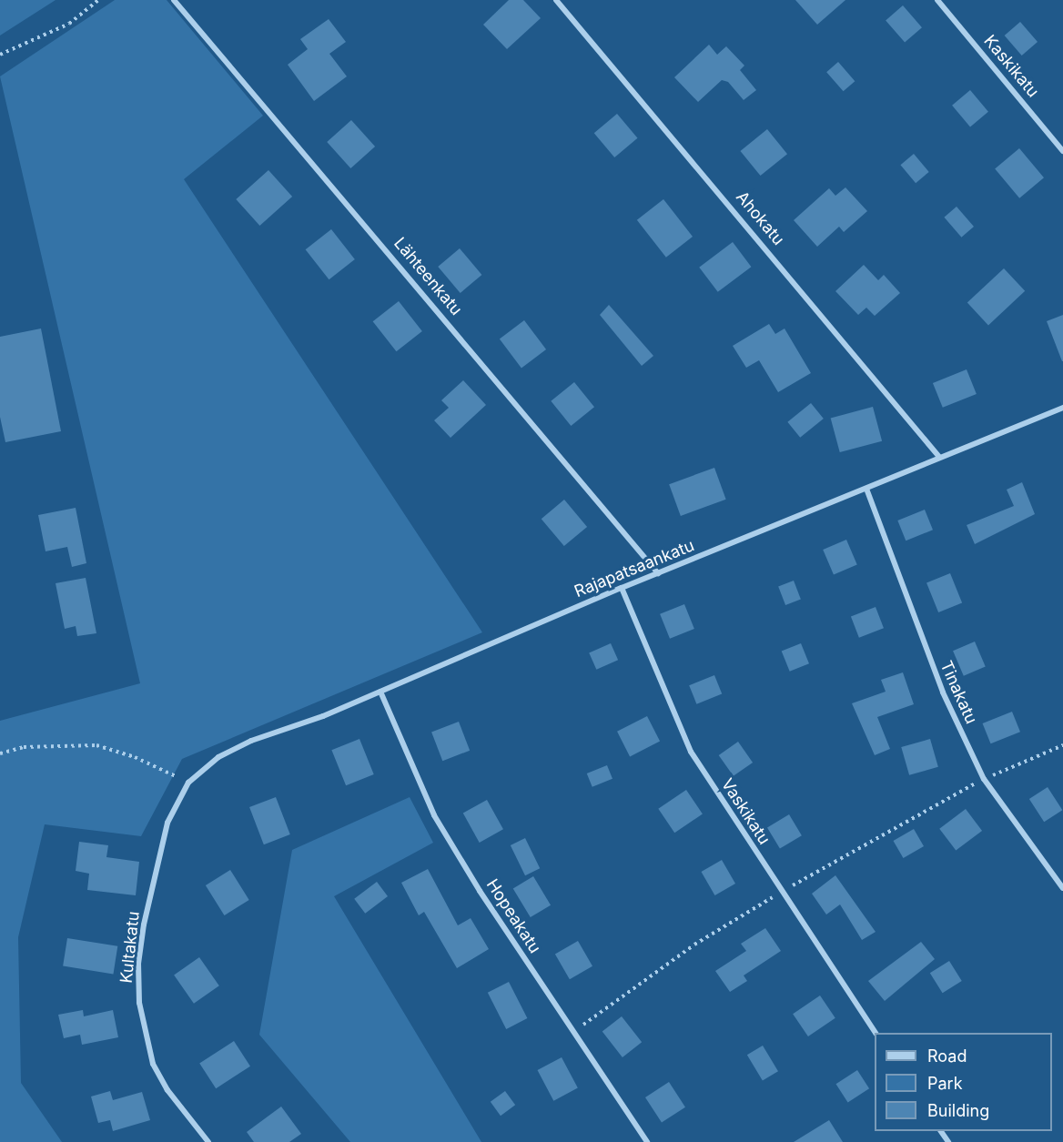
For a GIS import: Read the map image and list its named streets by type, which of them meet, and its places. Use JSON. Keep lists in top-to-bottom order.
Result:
{
  "streets": {
    "street": [
      "Kaskikatu",
      "Ahokatu",
      "Lähteenkatu",
      "Rajapatsaankatu",
      "Tinakatu",
      "Vaskikatu",
      "Hopeakatu",
      "Kultakatu"
    ]
  },
  "crossings": [
    ["Ahokatu", "Rajapatsaankatu"],
    ["Lähteenkatu", "Rajapatsaankatu"],
    ["Rajapatsaankatu", "Tinakatu"],
    ["Rajapatsaankatu", "Vaskikatu"],
    ["Rajapatsaankatu", "Hopeakatu"],
    ["Rajapatsaankatu", "Kultakatu"]
  ],
  "legend": ["Road", "Park", "Building"]
}
